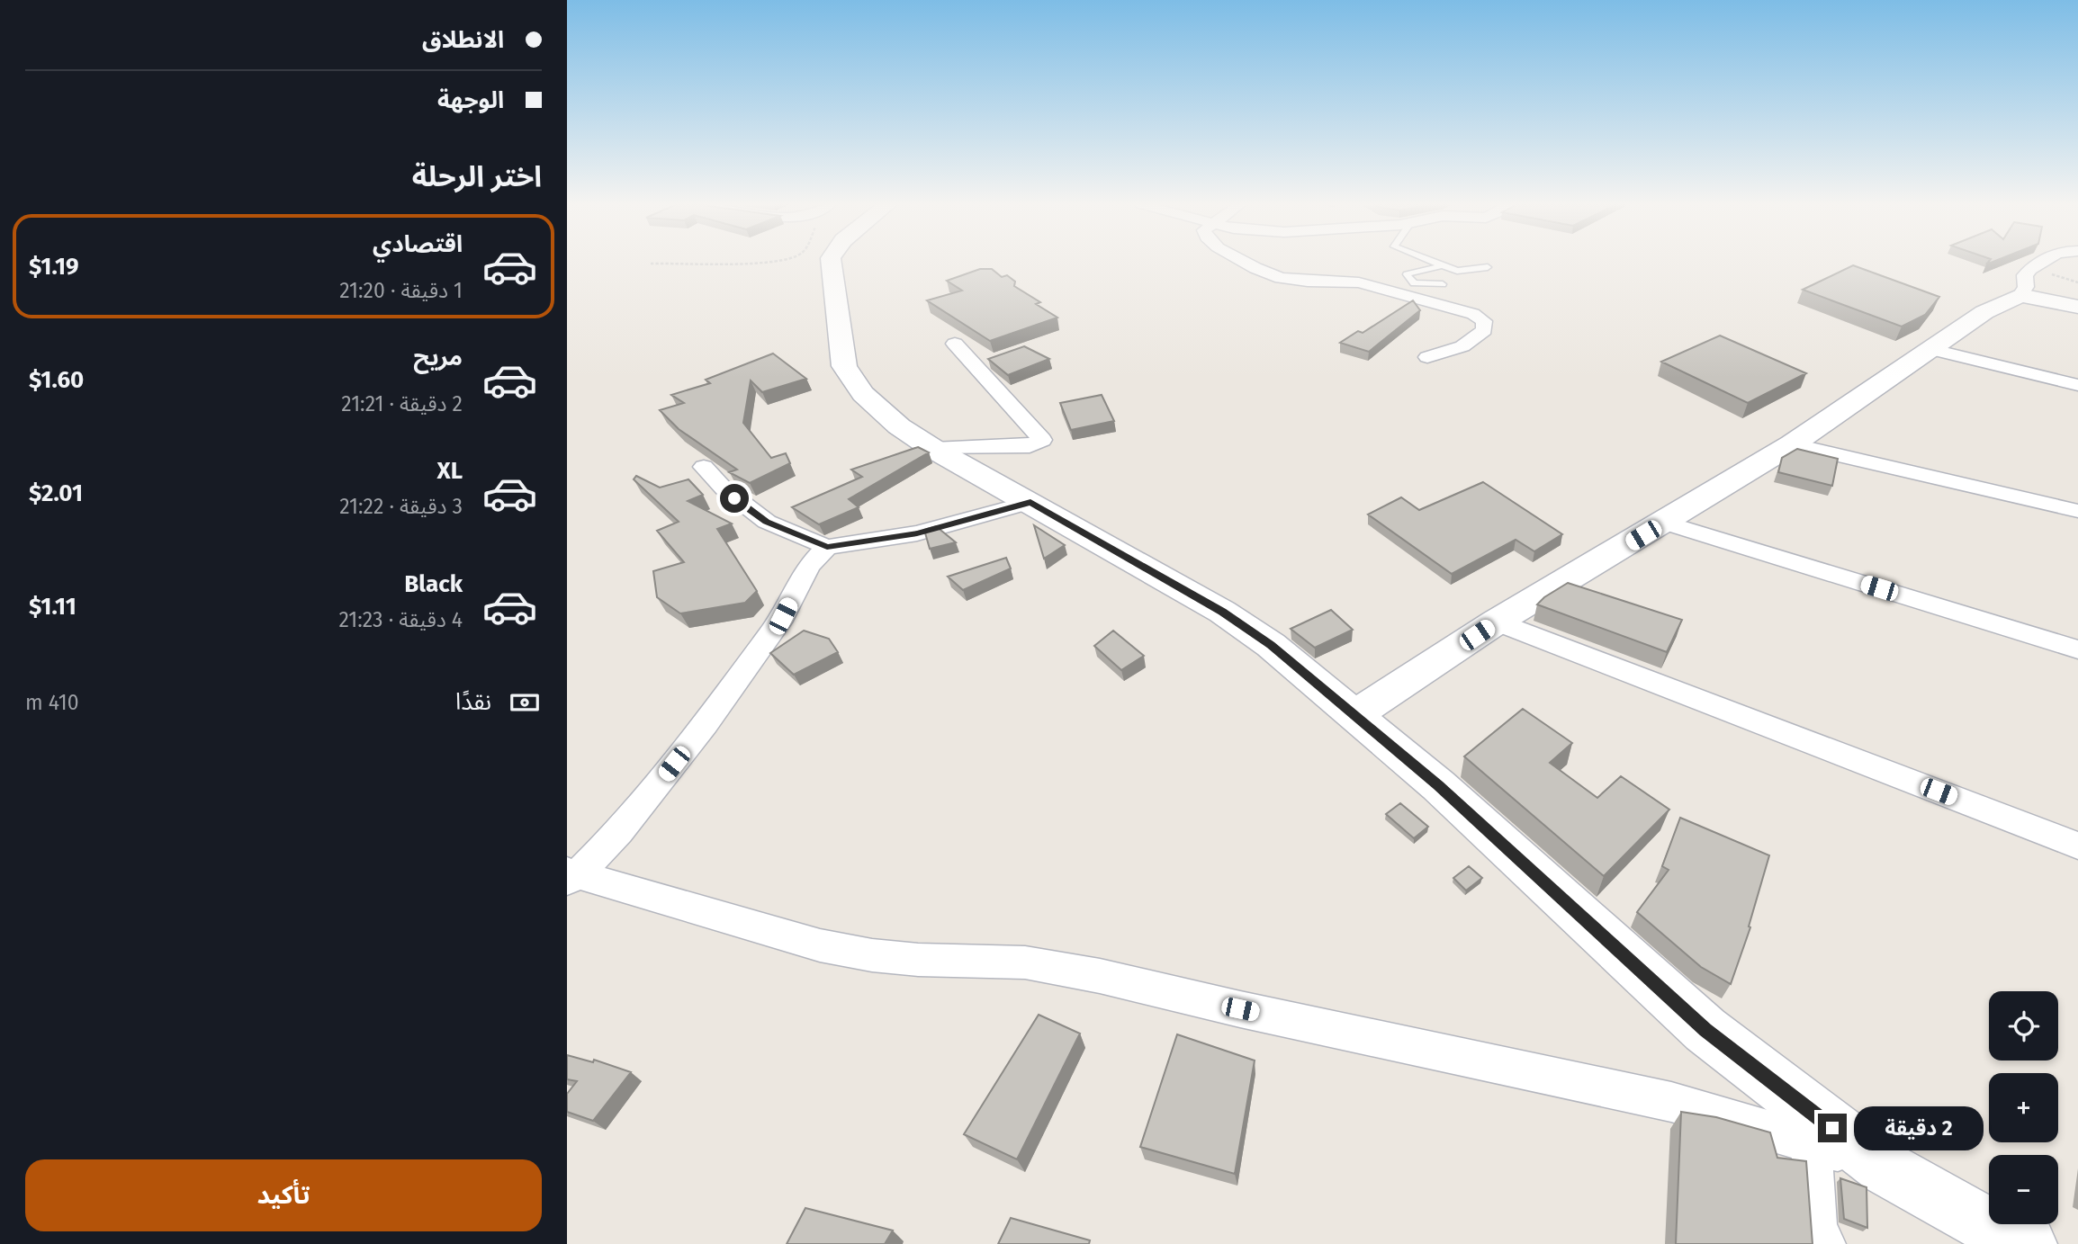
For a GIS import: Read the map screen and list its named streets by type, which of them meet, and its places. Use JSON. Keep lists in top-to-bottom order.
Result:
{
  "page": {
    "banner": ["الانطلاق", "الوجهة"],
    "heading": "اختر الرحلة",
    "list": [
      {
        "name": "اقتصادي",
        "note": "1 دقيقة · 21:20",
        "value": "$1.19"
      },
      {
        "name": "مريح",
        "note": "2 دقيقة · 21:21",
        "value": "$1.60"
      },
      {
        "name": "XL",
        "note": "3 دقيقة · 21:22",
        "value": "$2.01"
      },
      {
        "name": "Black",
        "note": "4 دقيقة · 21:23",
        "value": "$1.11"
      }
    ],
    "pay": ["نقدًا", "410 m"],
    "map_buttons": ["+", "−"],
    "bubble": "2 دقيقة",
    "buttons": "تأكيد"
  }
}
